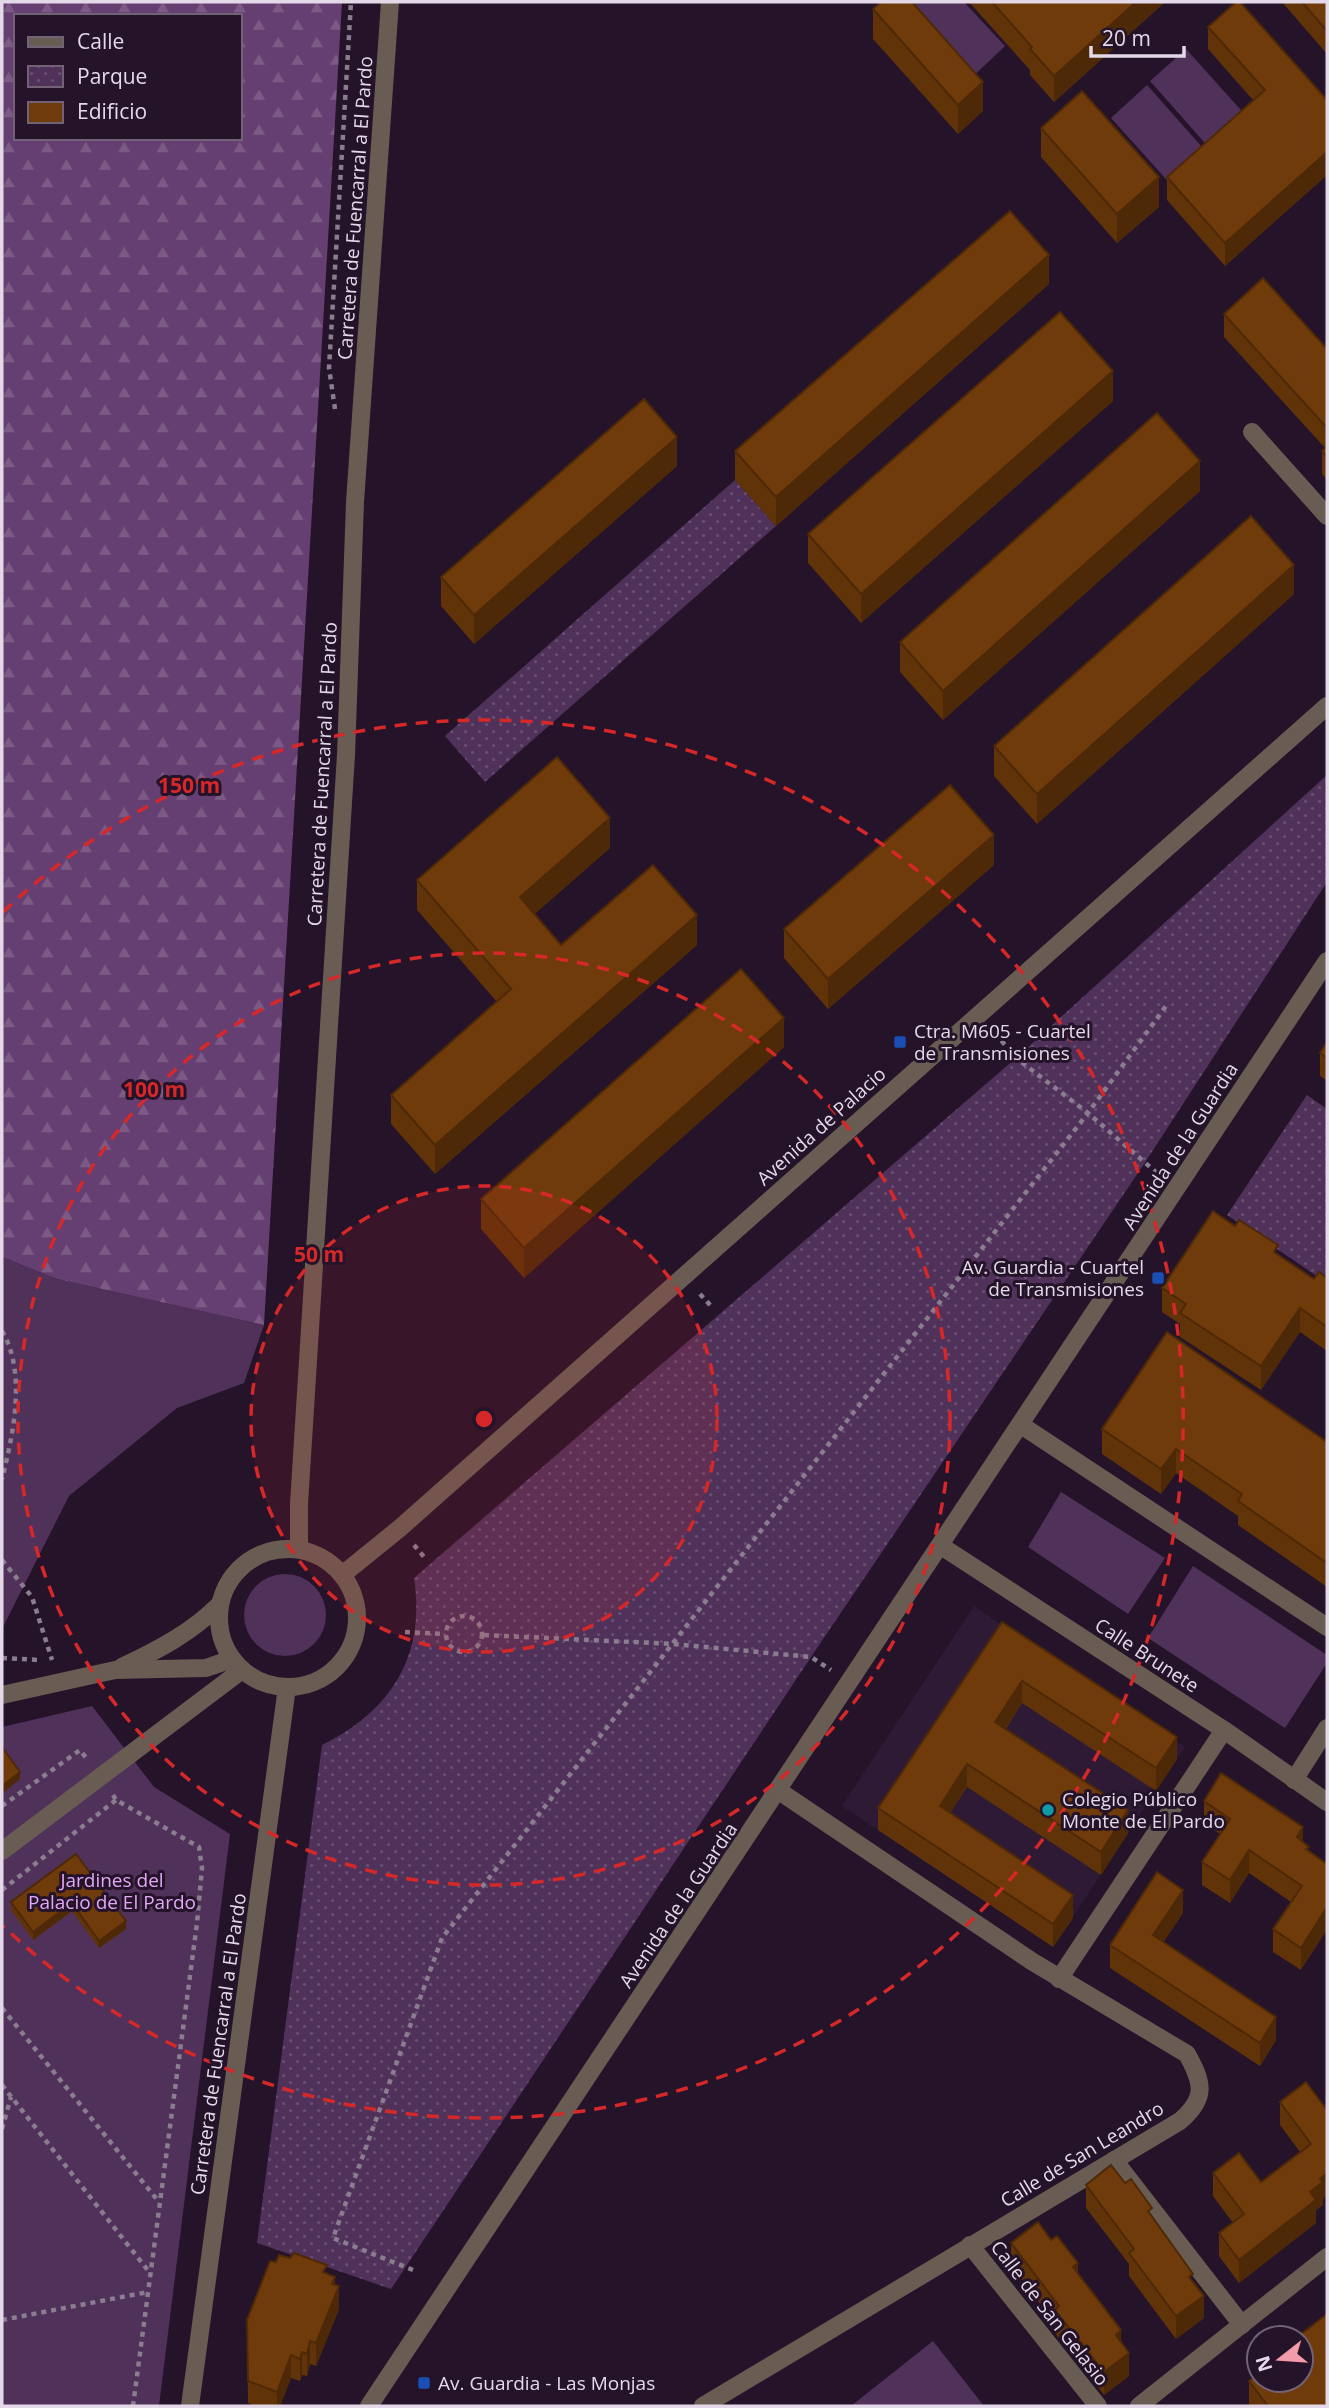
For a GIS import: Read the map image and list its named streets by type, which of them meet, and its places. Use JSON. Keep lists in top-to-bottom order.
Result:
{
  "streets": {
    "street": [
      "Carretera de Fuencarral a El Pardo",
      "Avenida de Palacio",
      "Avenida de la Guardia",
      "Calle Brunete",
      "Calle de San Leandro",
      "Calle de San Gelasio"
    ]
  },
  "crossings": [
    ["Carretera de Fuencarral a El Pardo", "Avenida de Palacio"],
    ["Avenida de la Guardia", "Calle Brunete"],
    ["Avenida de la Guardia", "Calle de San Leandro"],
    ["Calle de San Leandro", "Calle de San Gelasio"]
  ],
  "parks": ["Jardines del Palacio de El Pardo"],
  "places": {
    "transit": ["Ctra. M605 - Cuartel de Transmisiones", "Av. Guardia - Cuartel de Transmisiones", "Av. Guardia - Las Monjas"],
    "other": ["Colegio Público Monte de El Pardo"]
  },
  "legend": ["Calle", "Parque", "Edificio"],
  "scale_bar": "20 m",
  "north": "left",
  "rings": ["150 m", "100 m", "50 m"]
}
